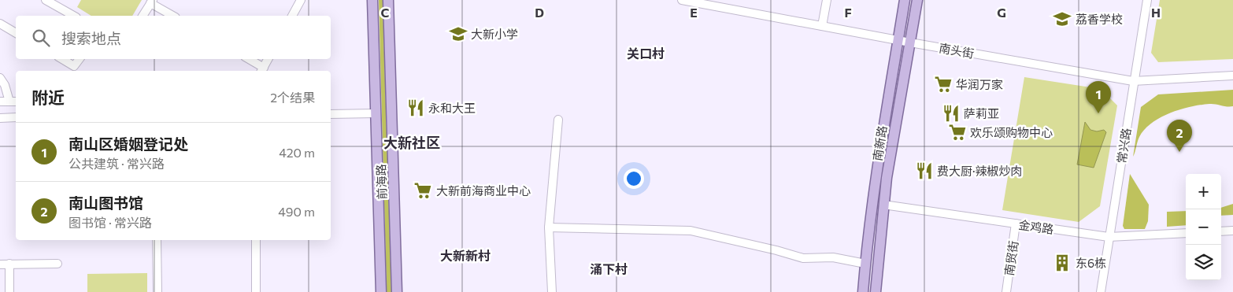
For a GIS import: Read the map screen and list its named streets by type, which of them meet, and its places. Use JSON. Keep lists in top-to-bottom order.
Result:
{
  "streets": {
    "main road": ["南新路", "前海路"],
    "street": [
      "南头街",
      "常兴路",
      "金鸡路",
      "南贸街"
    ]
  },
  "crossings": [
    ["南头街", "南新路"],
    ["南头街", "常兴路"],
    ["南新路", "金鸡路"],
    ["常兴路", "金鸡路"],
    ["金鸡路", "南贸街"]
  ],
  "districts": [
    "关口村",
    "大新社区",
    "大新新村",
    "涌下村"
  ],
  "places": {
    "school or university": ["荔香学校", "大新小学"],
    "supermarket": ["华润万家", "欢乐颂购物中心", "大新前海商业中心"],
    "restaurant": ["永和大王", "萨莉亚", "费大厨·辣椒炒肉"],
    "building": ["东6栋"]
  },
  "page": {
    "search": "搜索地点",
    "heading": ["附近", "2个结果"],
    "pins": ["1", "2"],
    "list": [
      {
        "mark": "1",
        "name": "南山区婚姻登记处",
        "note": "公共建筑 · 常兴路",
        "value": "420 m"
      },
      {
        "mark": "2",
        "name": "南山图书馆",
        "note": "图书馆 · 常兴路",
        "value": "490 m"
      }
    ],
    "map_buttons": ["+", "−"]
  },
  "grid": {
    "columns": [
      "C",
      "D",
      "E",
      "F",
      "G",
      "H"
    ]
  }
}
